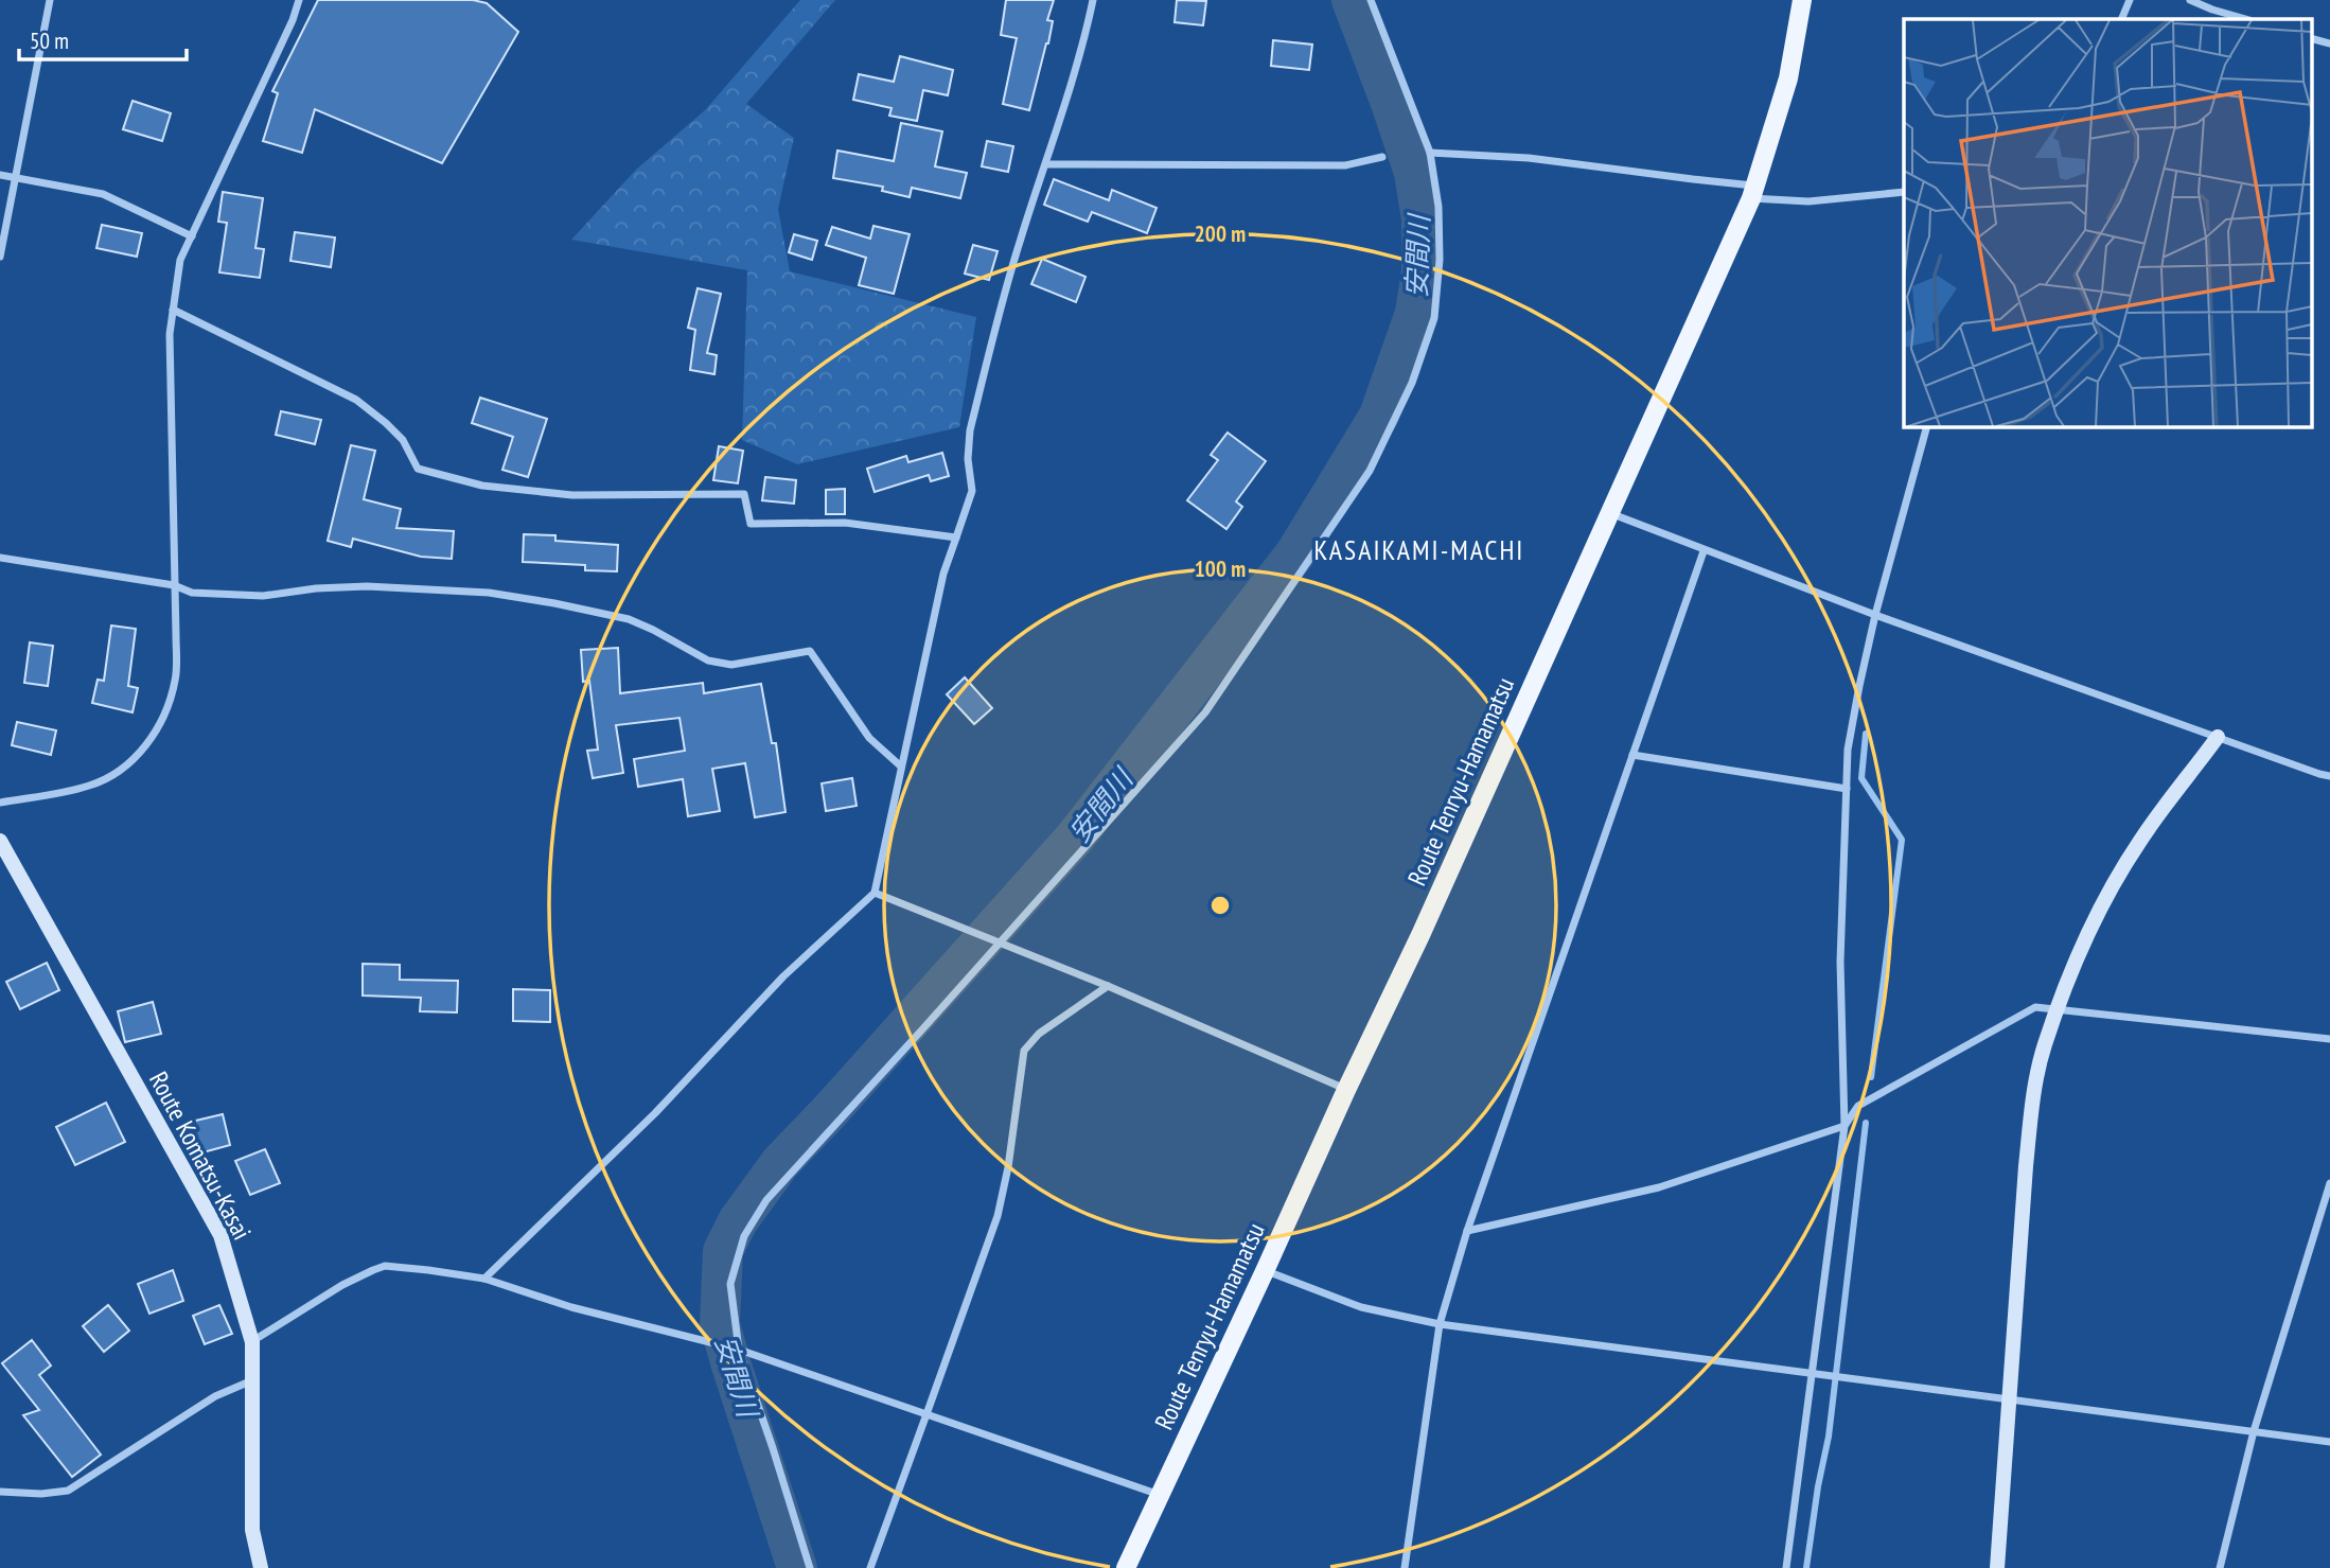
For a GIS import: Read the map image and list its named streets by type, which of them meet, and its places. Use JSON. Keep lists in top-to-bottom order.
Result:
{
  "streets": {
    "main road": ["Route Tenryu-Hamamatsu"],
    "street": ["Route Komatsu-Kasai"]
  },
  "districts": ["KASAIKAMI-MACHI"],
  "water": ["安間川"],
  "scale_bar": "50 m",
  "rings": ["200 m", "100 m"]
}
